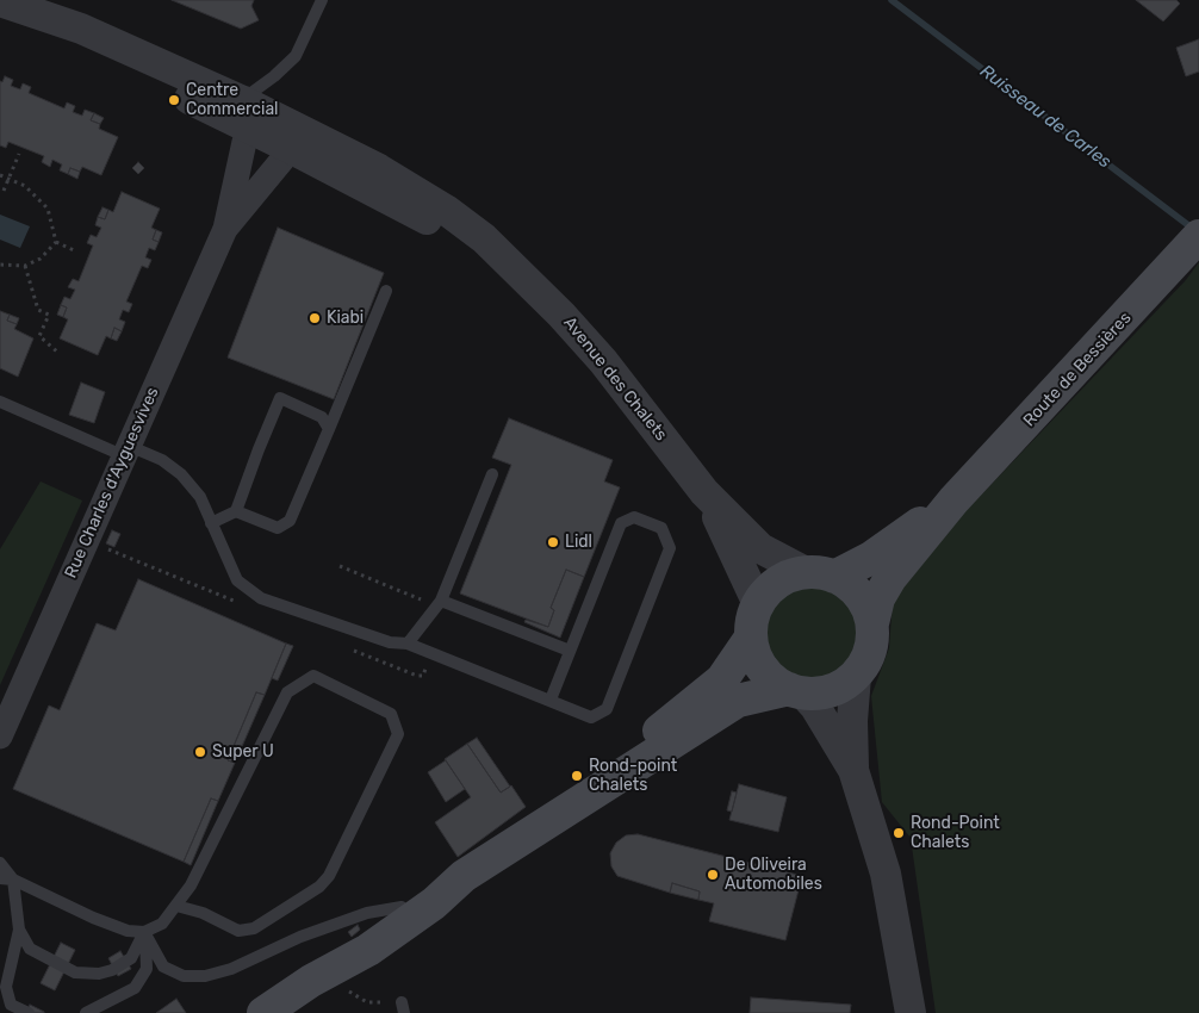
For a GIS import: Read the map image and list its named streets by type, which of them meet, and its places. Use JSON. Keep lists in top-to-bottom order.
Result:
{
  "streets": {
    "main road": ["Route de Bessières"],
    "street": ["Avenue des Chalets", "Rue Charles d'Ayguesvives"]
  },
  "crossings": [
    ["Route de Bessières", "Avenue des Chalets"],
    ["Avenue des Chalets", "Rue Charles d'Ayguesvives"]
  ],
  "water": ["Ruisseau de Carles"],
  "places": [
    "Centre Commercial",
    "Kiabi",
    "Lidl",
    "Super U",
    "Rond-point Chalets",
    "Rond-Point Chalets",
    "De Oliveira Automobiles"
  ]
}
